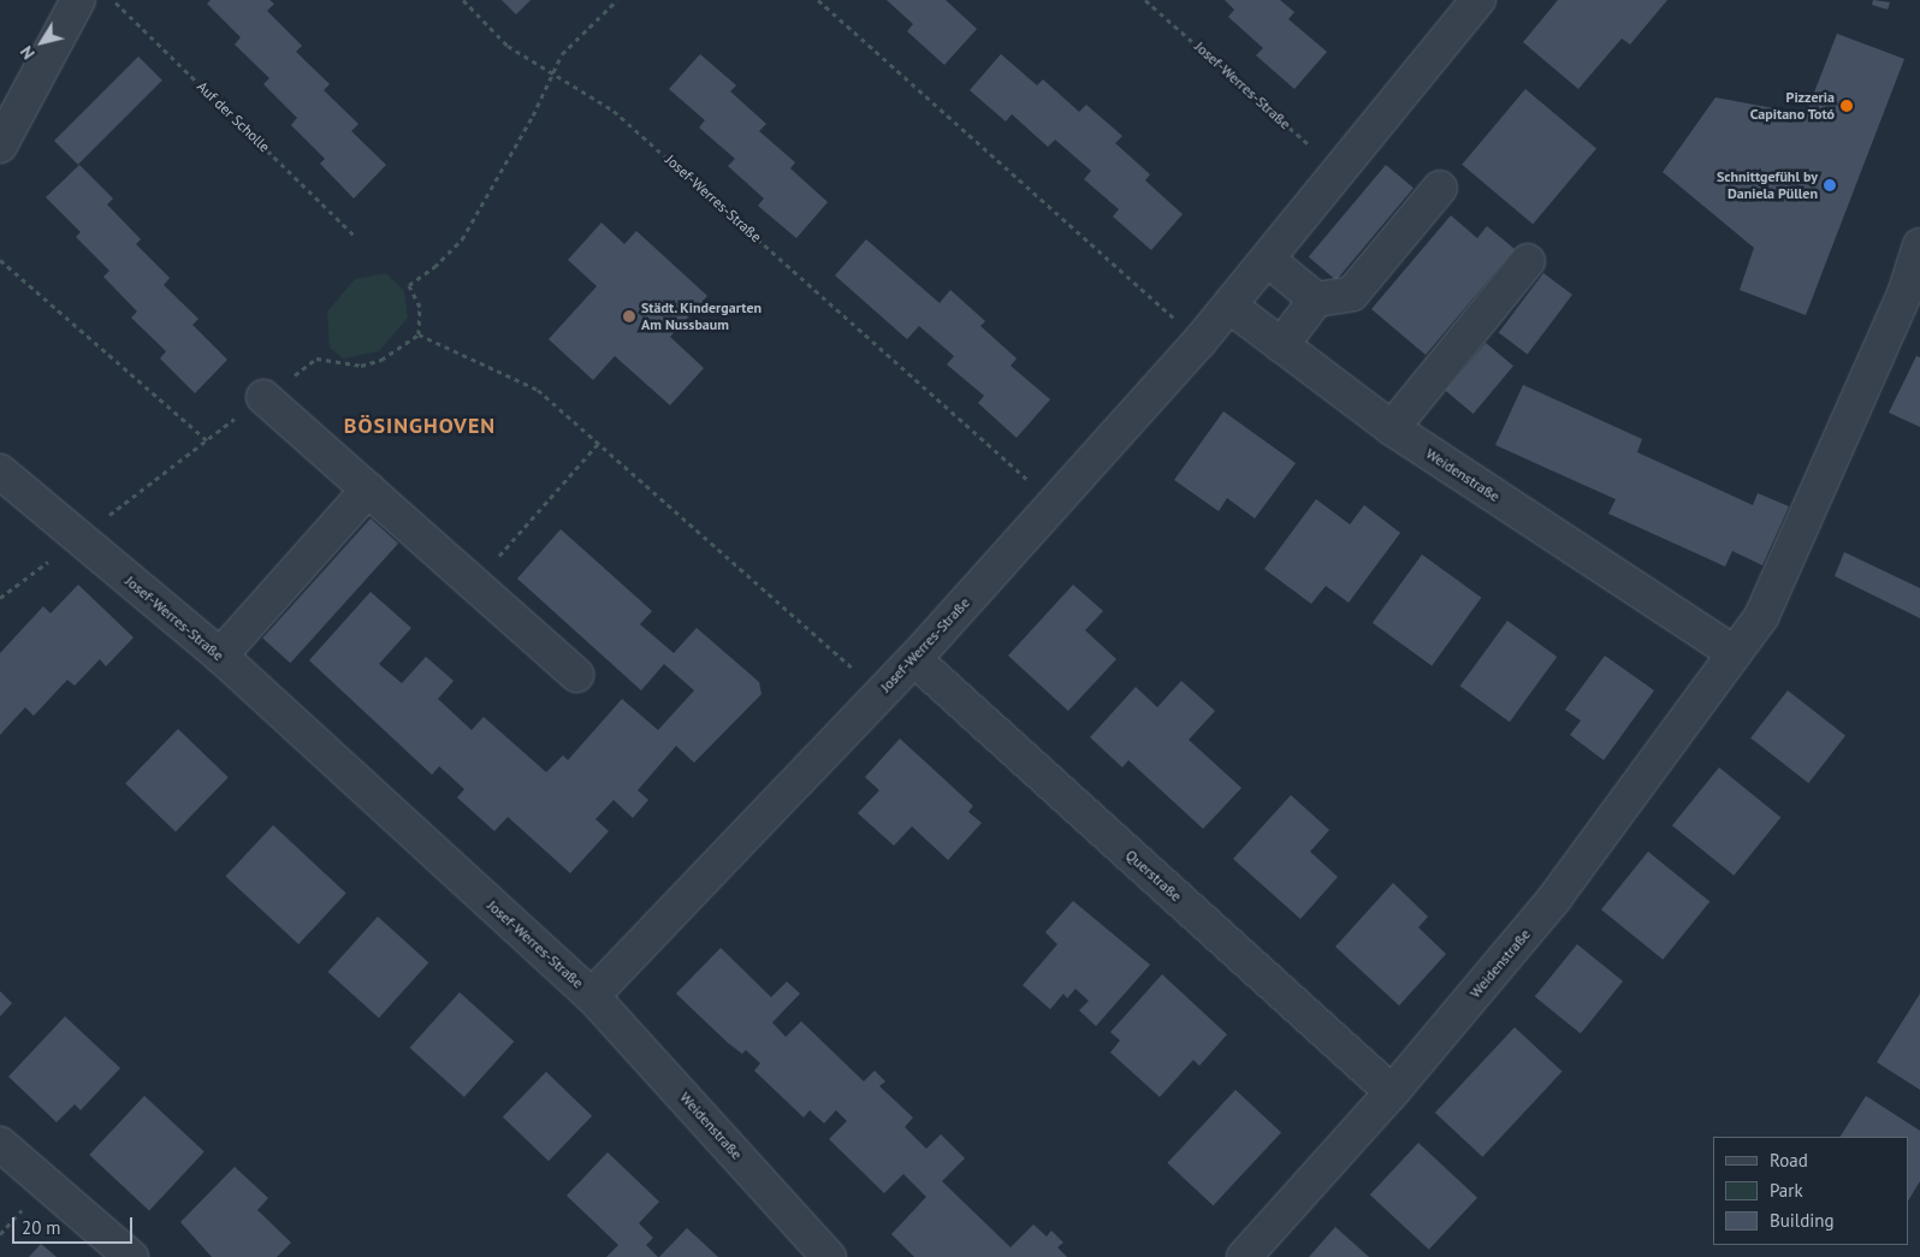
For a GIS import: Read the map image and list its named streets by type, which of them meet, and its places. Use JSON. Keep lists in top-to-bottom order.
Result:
{
  "streets": {
    "street": ["Josef-Werres-Straße", "Weidenstraße", "Querstraße"],
    "path": ["Auf der Scholle"]
  },
  "crossings": [
    ["Josef-Werres-Straße", "Weidenstraße"],
    ["Josef-Werres-Straße", "Querstraße"],
    ["Weidenstraße", "Querstraße"]
  ],
  "districts": ["BÖSINGHOVEN"],
  "places": ["Pizzeria Capitano Totó", "Schnittgefühl by Daniela Püllen", "Städt. Kindergarten Am Nussbaum"],
  "legend": ["Road", "Park", "Building"],
  "scale_bar": "20 m",
  "north": "bottom left"
}
